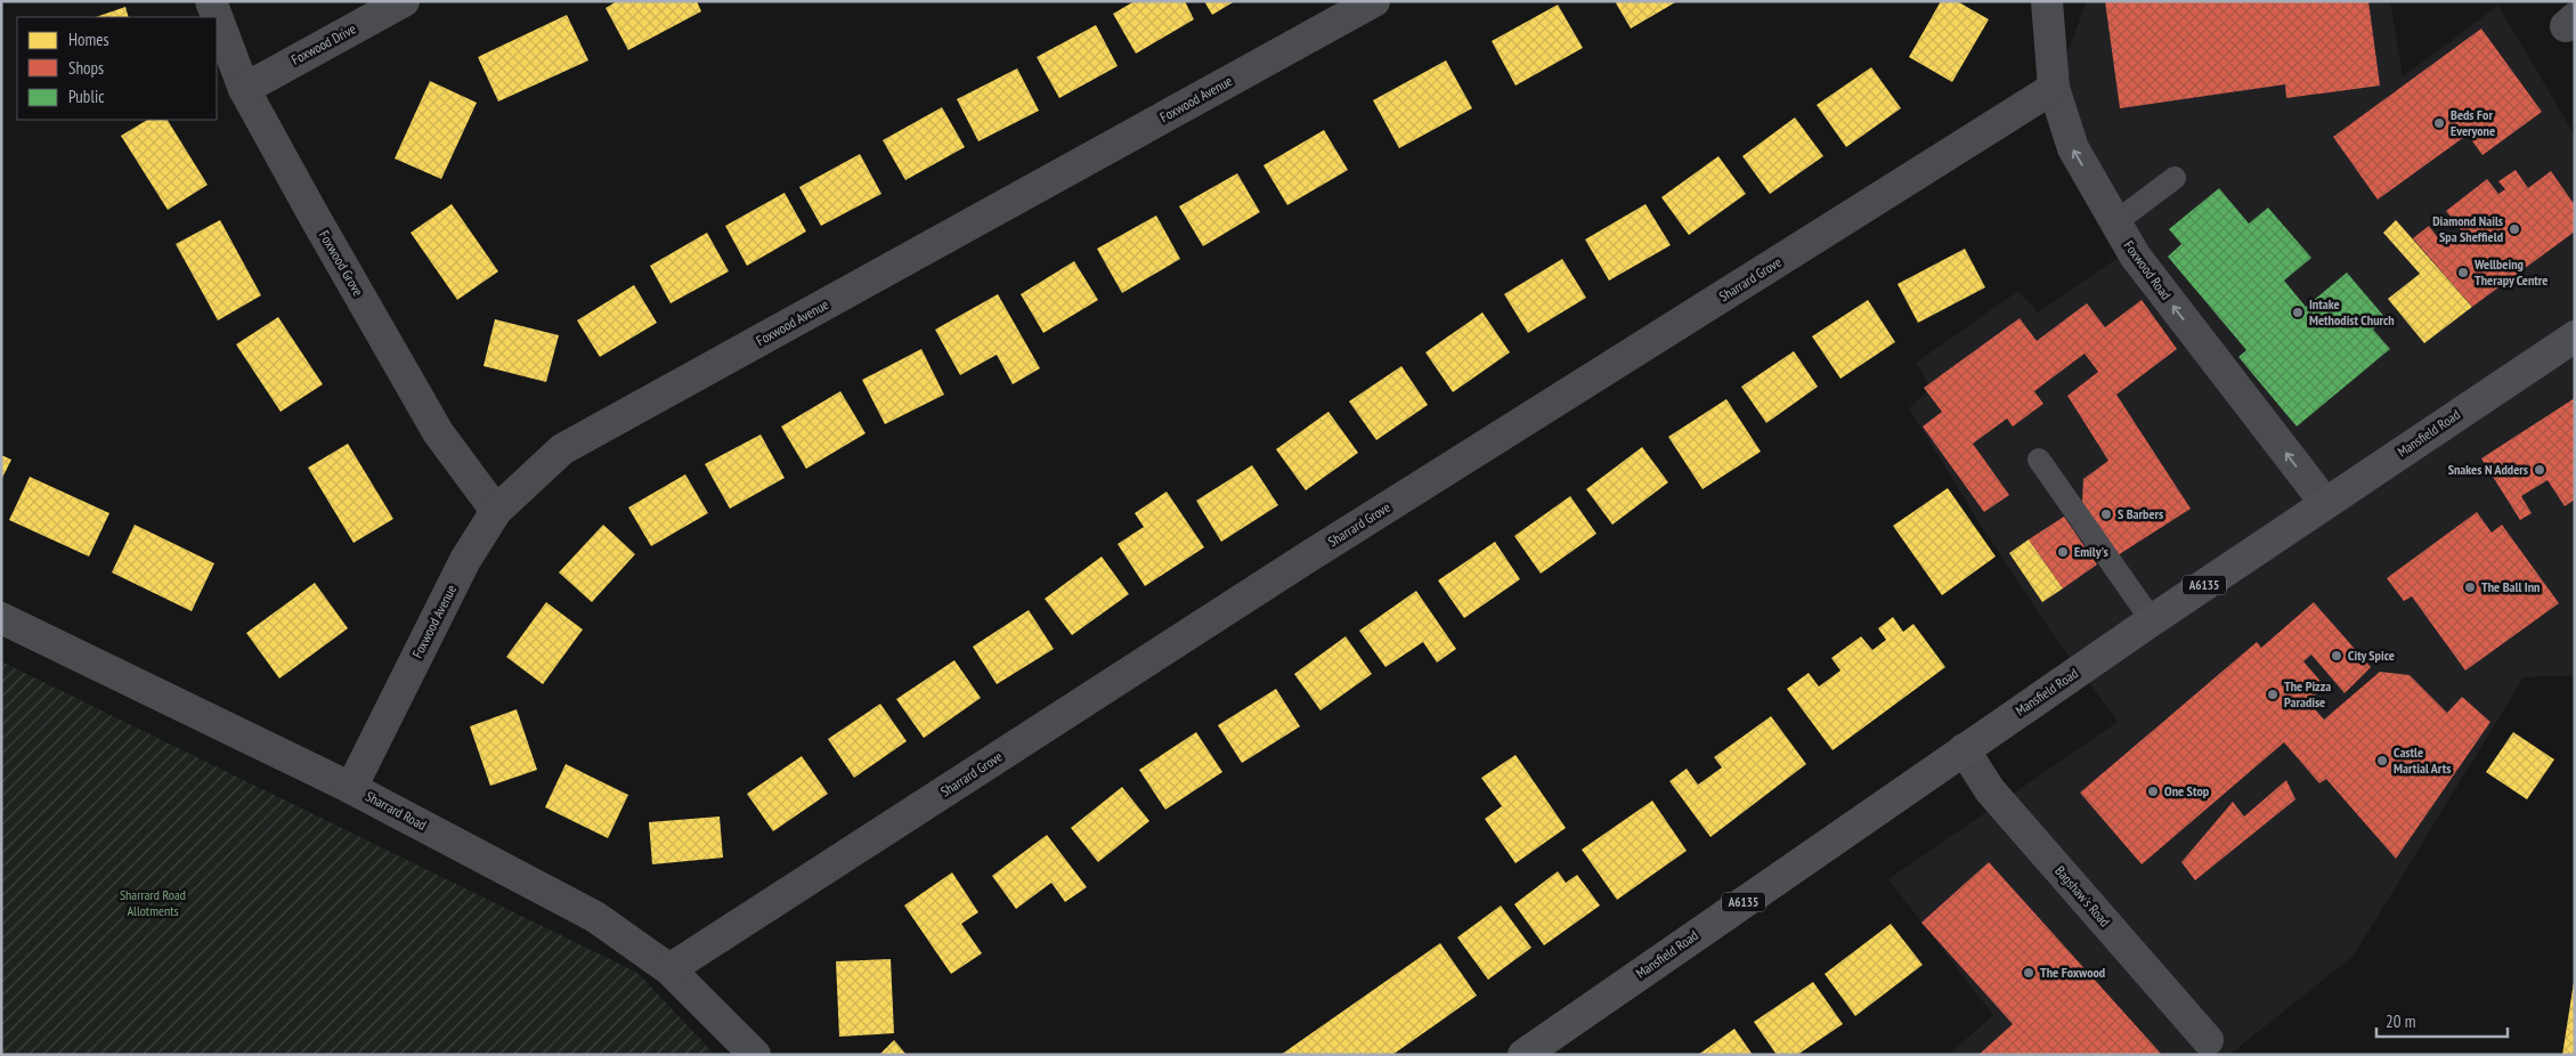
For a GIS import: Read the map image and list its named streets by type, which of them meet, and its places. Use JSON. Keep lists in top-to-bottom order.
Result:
{
  "streets": {
    "main road": ["Mansfield Road", "A6135"],
    "street": [
      "Foxwood Drive",
      "Foxwood Avenue",
      "Foxwood Grove",
      "Foxwood Road",
      "Sharrard Grove",
      "Sharrard Road",
      "Bagshaw's Road"
    ]
  },
  "crossings": [
    ["Foxwood Drive", "Foxwood Grove"],
    ["Foxwood Avenue", "Foxwood Grove"],
    ["Foxwood Avenue", "Sharrard Road"],
    ["Foxwood Road", "Sharrard Grove"],
    ["Foxwood Road", "Mansfield Road"],
    ["Sharrard Grove", "Sharrard Road"],
    ["Mansfield Road", "Bagshaw's Road"]
  ],
  "one_way": ["Foxwood Road"],
  "parks": ["Sharrard Road Allotments"],
  "places": [
    "Beds For Everyone",
    "Diamond Nails Spa Sheffield",
    "Wellbeing Therapy Centre",
    "Intake Methodist Church",
    "Snakes N Adders",
    "S Barbers",
    "Emily's",
    "The Ball Inn",
    "City Spice",
    "The Pizza Paradise",
    "Castle Martial Arts",
    "One Stop",
    "The Foxwood"
  ],
  "legend": ["Homes", "Shops", "Public"],
  "scale_bar": "20 m"
}
